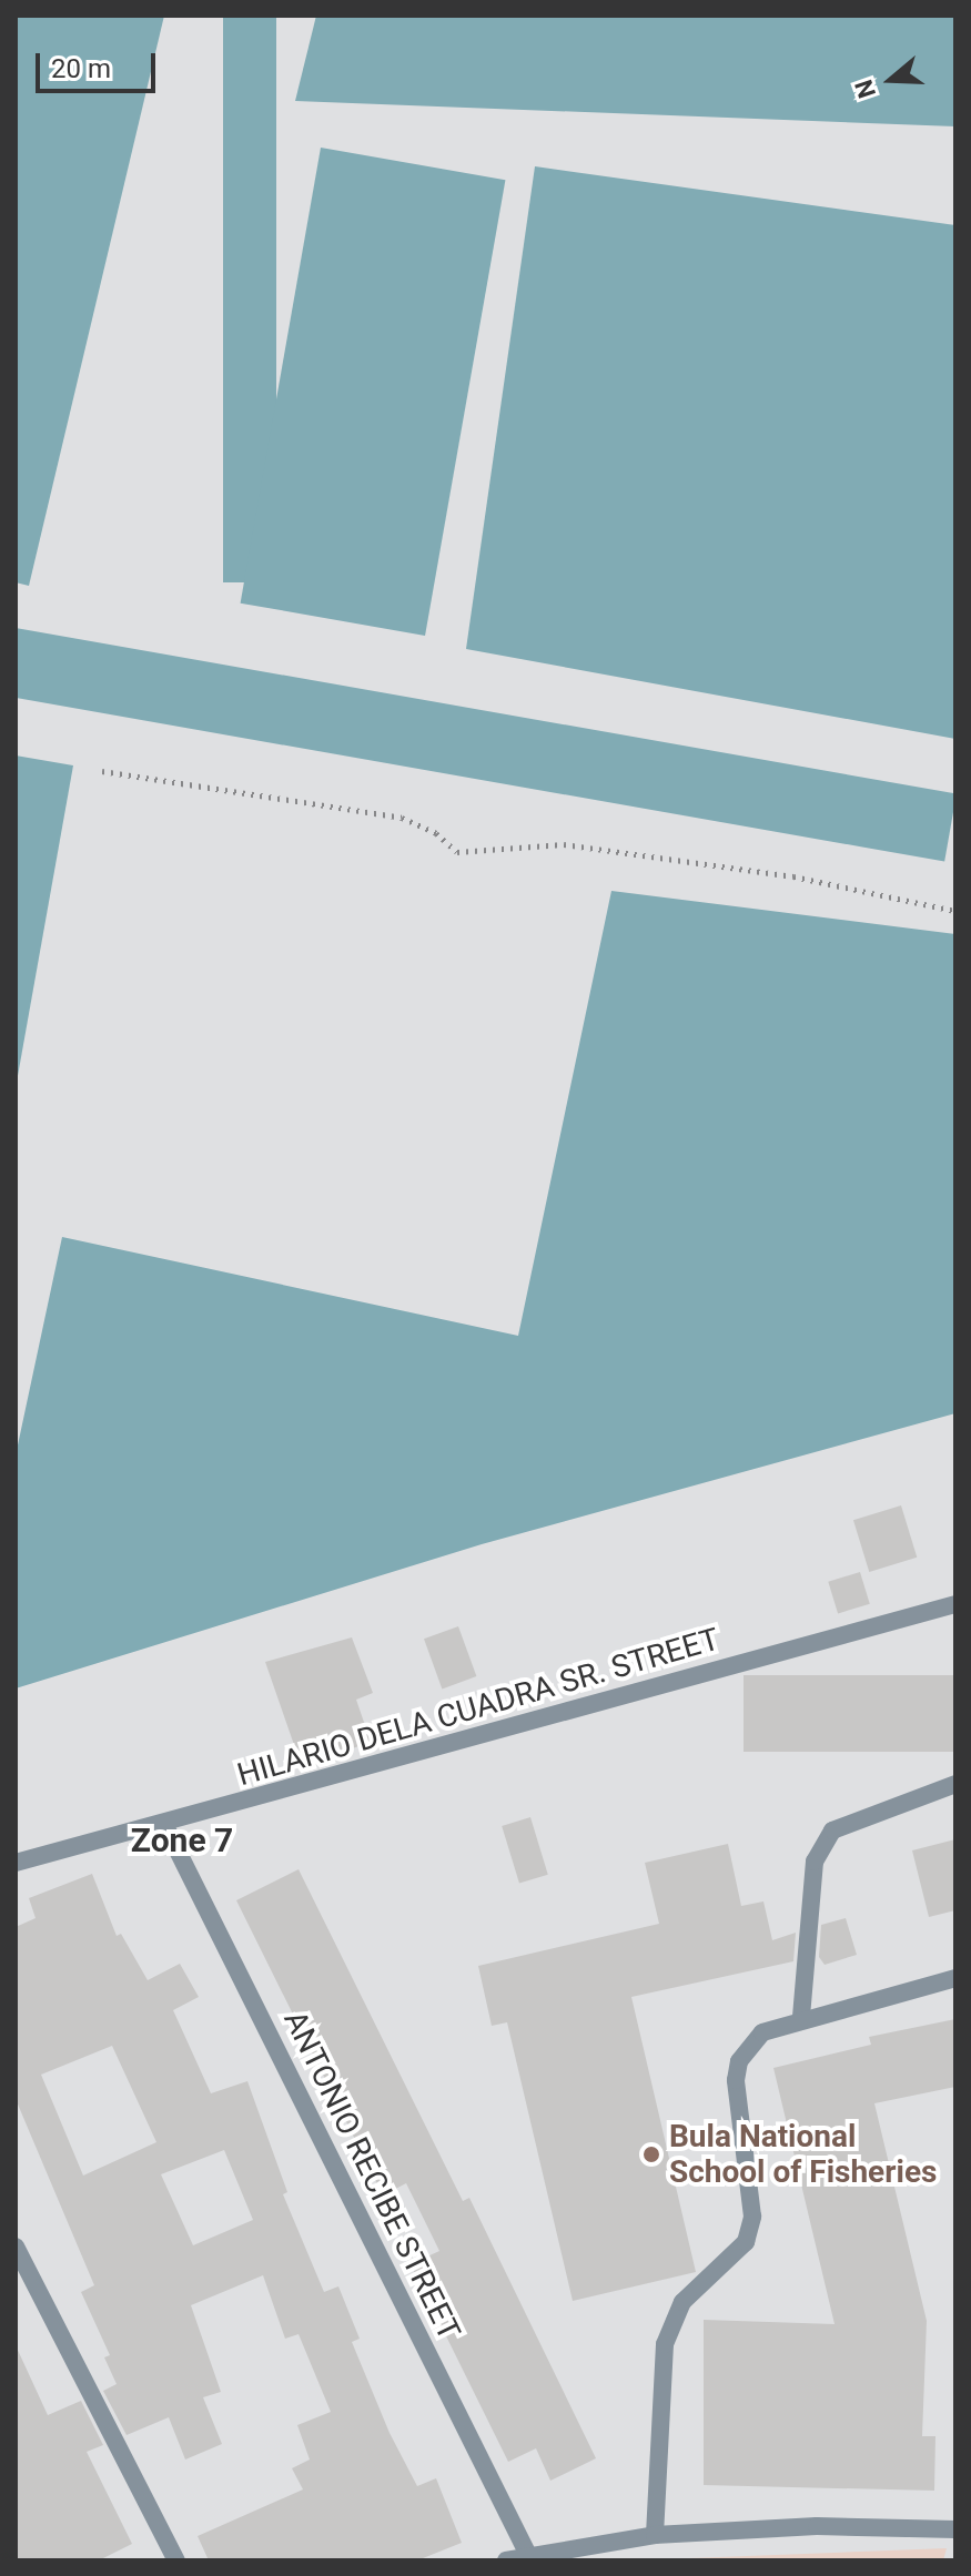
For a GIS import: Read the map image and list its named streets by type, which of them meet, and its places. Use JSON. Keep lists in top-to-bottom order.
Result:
{
  "streets": {
    "street": ["HILARIO DELA CUADRA SR. STREET", "ANTONIO RECIBE STREET"]
  },
  "crossings": [
    ["HILARIO DELA CUADRA SR. STREET", "ANTONIO RECIBE STREET"]
  ],
  "districts": ["Zone 7"],
  "places": ["Bula National School of Fisheries"],
  "scale_bar": "20 m",
  "north": "left"
}
